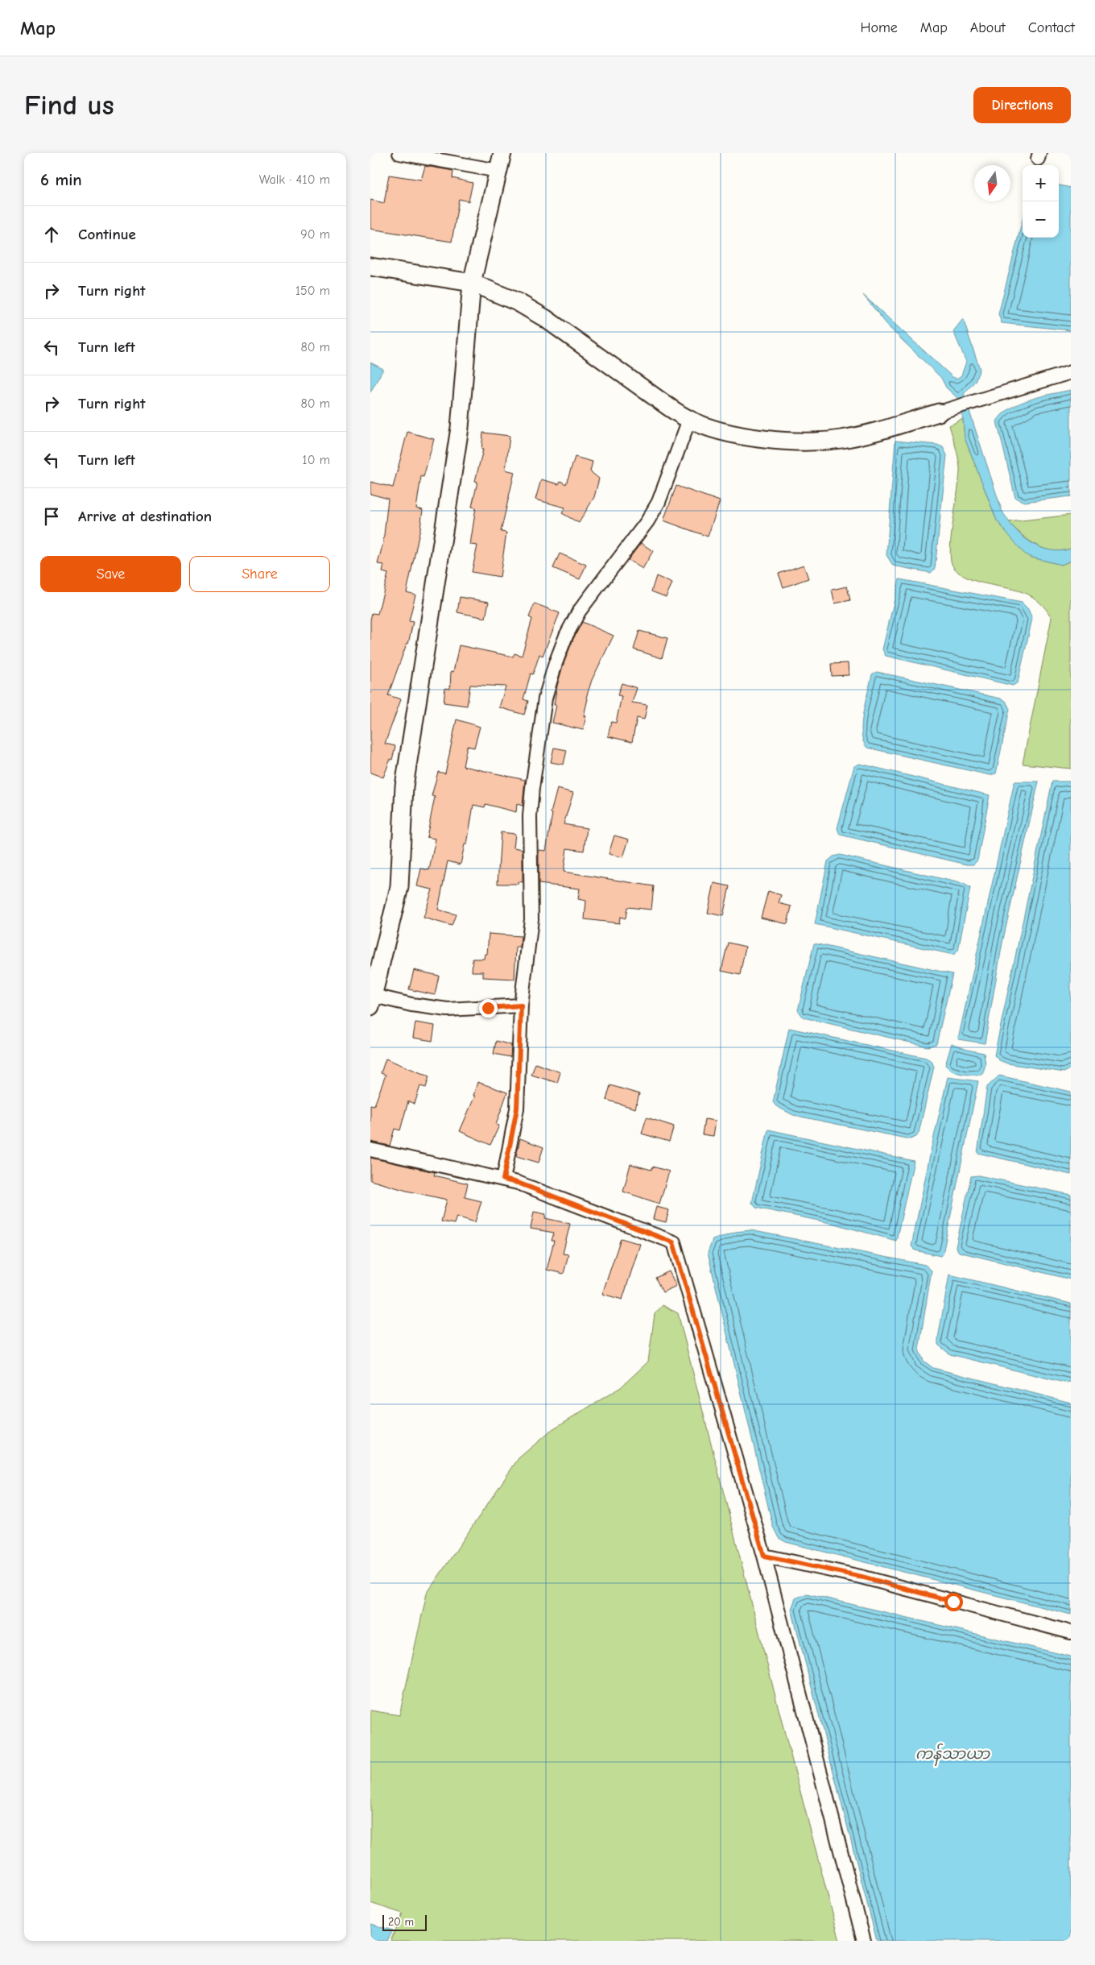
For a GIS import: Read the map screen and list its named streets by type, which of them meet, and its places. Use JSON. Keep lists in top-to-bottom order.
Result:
{
  "water": ["ကန်သာယာ"],
  "scale_bar": "20 m",
  "north": "bottom",
  "page": {
    "header": "Map",
    "nav": [
      "Home",
      "Map",
      "About",
      "Contact"
    ],
    "buttons": [
      "Directions",
      ["Save", "Share"]
    ],
    "title": "Find us",
    "heading": ["6 min", "Walk · 410 m"],
    "map_buttons": ["+", "−"],
    "list": [
      ["Continue", "90 m"],
      ["Turn right", "150 m"],
      ["Turn left", "80 m"],
      ["Turn right", "80 m"],
      ["Turn left", "10 m"],
      "Arrive at destination"
    ],
    "scale": "20 m"
  }
}
